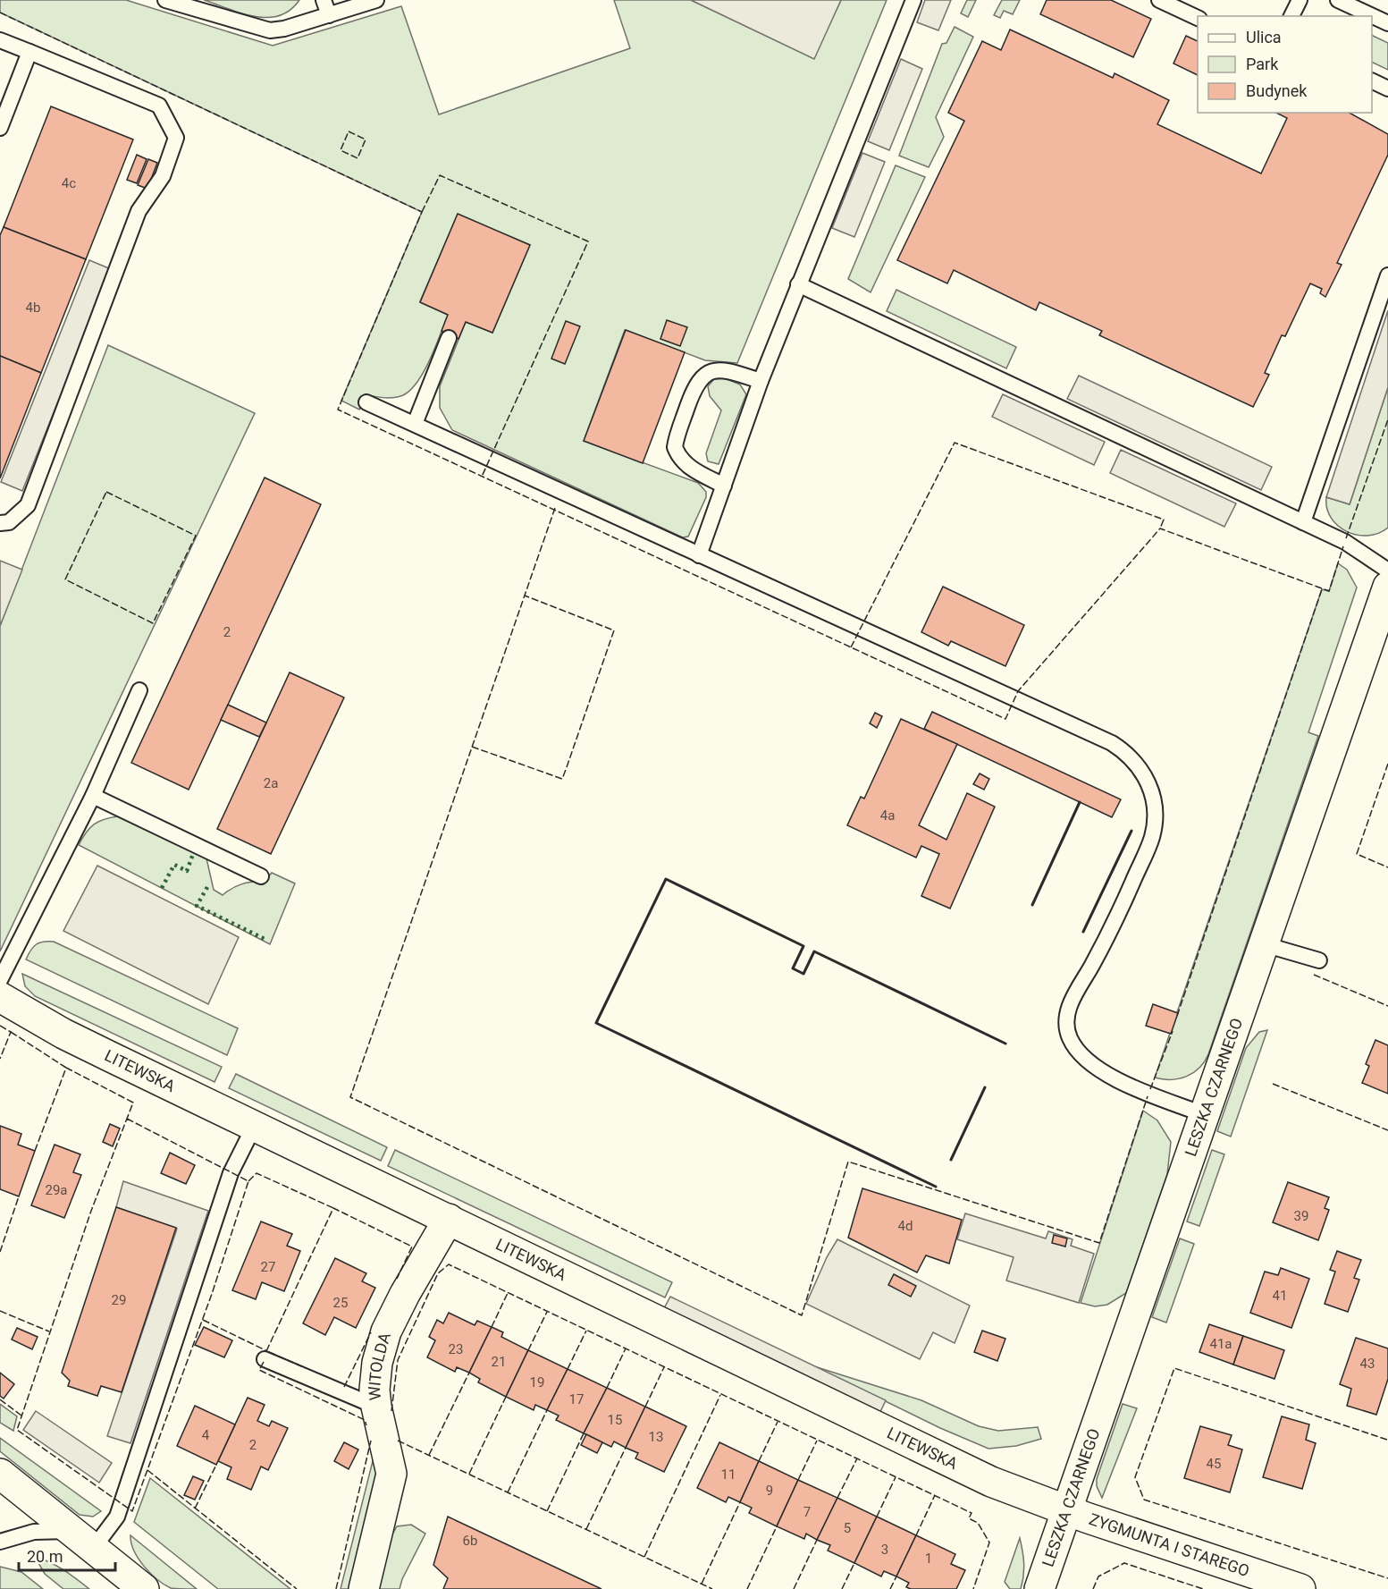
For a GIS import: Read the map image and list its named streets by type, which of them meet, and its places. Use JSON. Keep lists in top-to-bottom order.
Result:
{
  "streets": {
    "street": [
      "LITEWSKA",
      "LESZKA CZARNEGO",
      "WITOLDA",
      "ZYGMUNTA I STAREGO"
    ]
  },
  "crossings": [
    ["LITEWSKA", "LESZKA CZARNEGO"],
    ["LITEWSKA", "WITOLDA"],
    ["LITEWSKA", "ZYGMUNTA I STAREGO"],
    ["LESZKA CZARNEGO", "ZYGMUNTA I STAREGO"]
  ],
  "house_numbers": [
    "4c",
    "4b",
    "2",
    "2a",
    "4a",
    "29a",
    "39",
    "4d",
    "27",
    "41",
    "29",
    "25",
    "41a",
    "23",
    "21",
    "43",
    "19",
    "17",
    "15",
    "4",
    "13",
    "2",
    "45",
    "11",
    "9",
    "7",
    "5",
    "6b",
    "3",
    "1"
  ],
  "legend": ["Ulica", "Park", "Budynek"],
  "scale_bar": "20 m"
}
